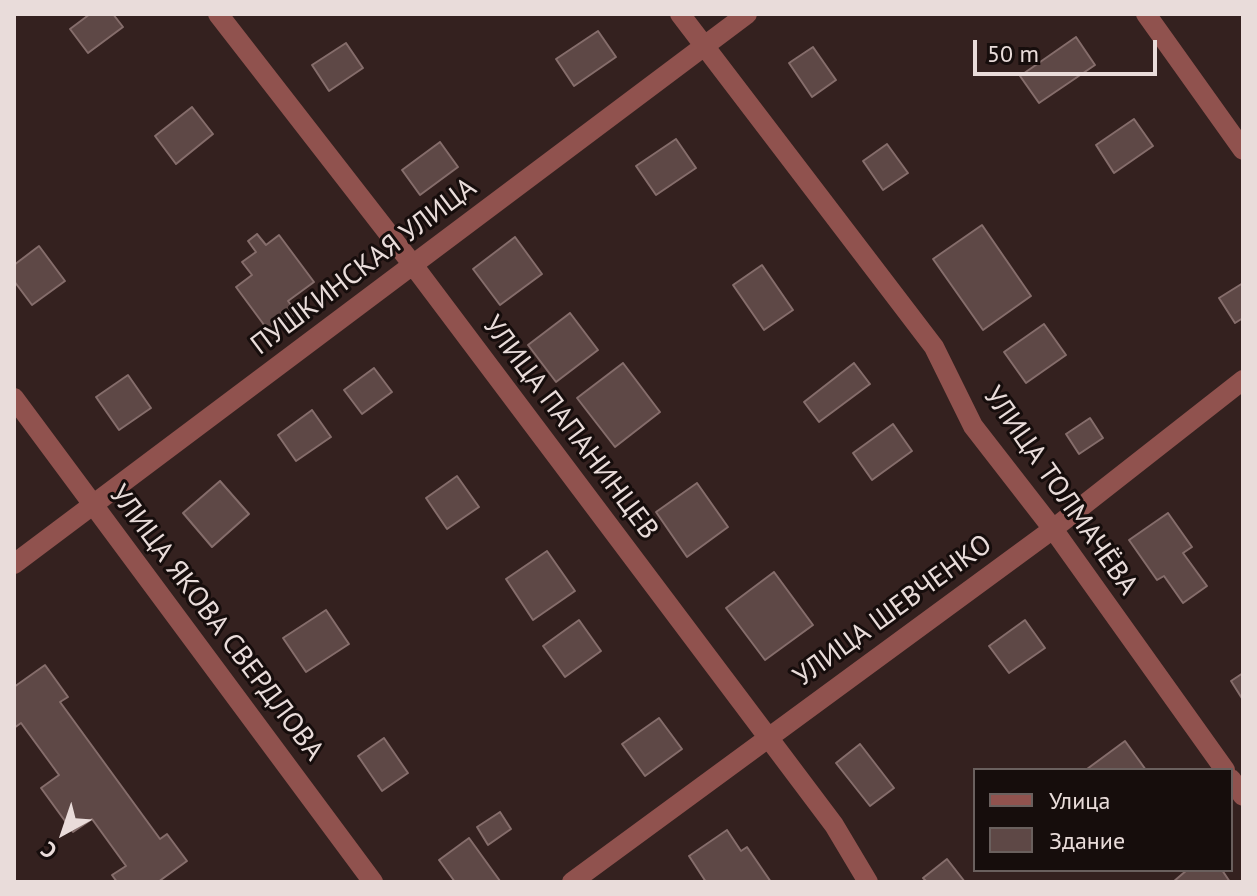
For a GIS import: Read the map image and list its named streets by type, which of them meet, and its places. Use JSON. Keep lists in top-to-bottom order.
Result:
{
  "streets": {
    "street": [
      "ПУШКИНСКАЯ УЛИЦА",
      "УЛИЦА ПАПАНИНЦЕВ",
      "УЛИЦА ТОЛМАЧЁВА",
      "УЛИЦА ШЕВЧЕНКО",
      "УЛИЦА ЯКОВА СВЕРДЛОВА"
    ]
  },
  "crossings": [
    ["ПУШКИНСКАЯ УЛИЦА", "УЛИЦА ПАПАНИНЦЕВ"],
    ["ПУШКИНСКАЯ УЛИЦА", "УЛИЦА ТОЛМАЧЁВА"],
    ["ПУШКИНСКАЯ УЛИЦА", "УЛИЦА ЯКОВА СВЕРДЛОВА"],
    ["УЛИЦА ПАПАНИНЦЕВ", "УЛИЦА ШЕВЧЕНКО"],
    ["УЛИЦА ТОЛМАЧЁВА", "УЛИЦА ШЕВЧЕНКО"]
  ],
  "legend": ["Улица", "Здание"],
  "scale_bar": "50 m",
  "north": "bottom left"
}
